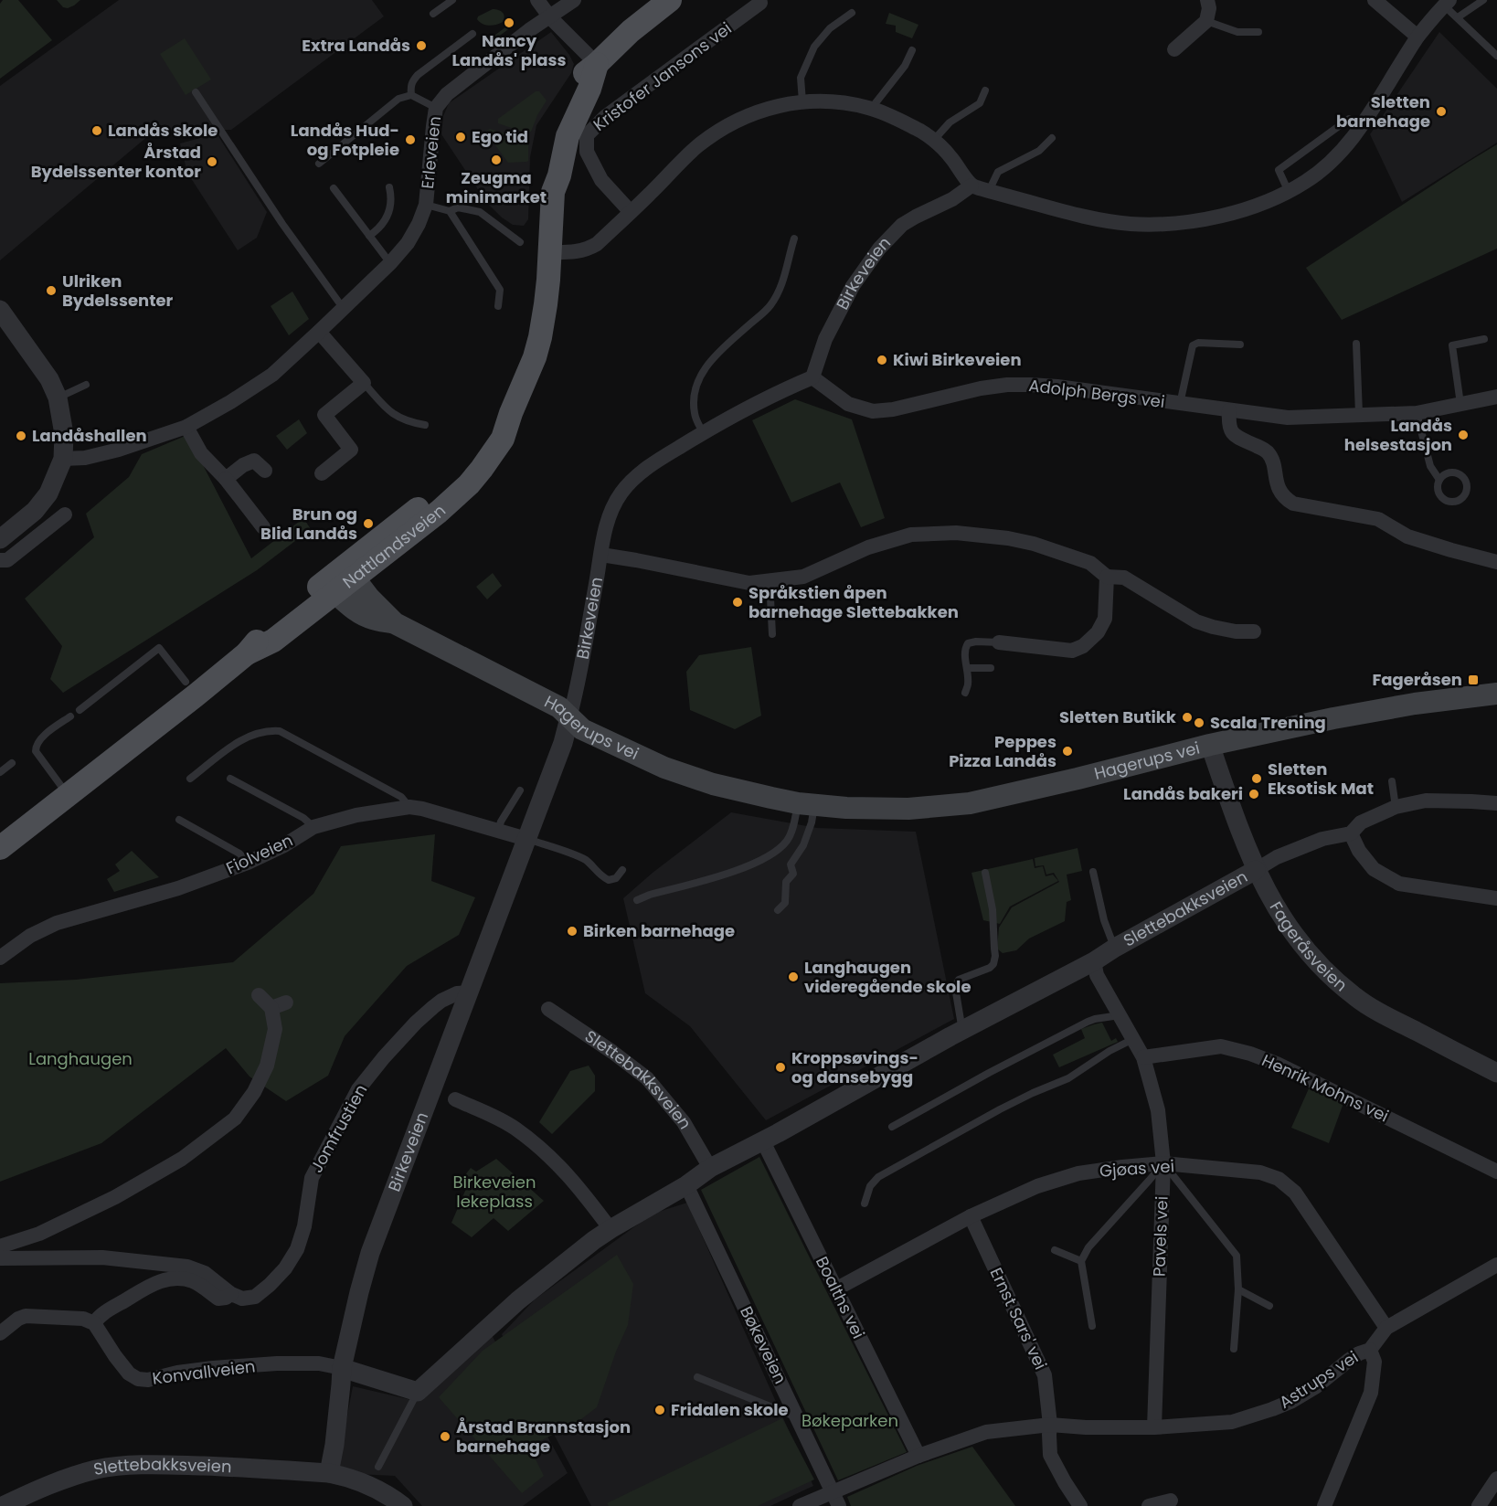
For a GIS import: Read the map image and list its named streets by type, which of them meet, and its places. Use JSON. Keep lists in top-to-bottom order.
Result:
{
  "streets": {
    "main road": ["Nattlandsveien", "Hagerups vei"],
    "street": [
      "Kristofer Jansons vei",
      "Erleveien",
      "Birkeveien",
      "Adolph Bergs vei",
      "Fiolveien",
      "Slettebakksveien",
      "Fageråsveien",
      "Henrik Mohns vei",
      "Jomfrustien",
      "Gjøas vei",
      "Pavels vei",
      "Boalths vei",
      "Ernst Sars' vei",
      "Bøkeveien",
      "Konvallveien",
      "Astrups vei"
    ]
  },
  "crossings": [
    ["Birkeveien", "Adolph Bergs vei"],
    ["Birkeveien", "Hagerups vei"],
    ["Birkeveien", "Fiolveien"],
    ["Birkeveien", "Slettebakksveien"],
    ["Birkeveien", "Jomfrustien"],
    ["Birkeveien", "Konvallveien"],
    ["Nattlandsveien", "Hagerups vei"],
    ["Hagerups vei", "Fageråsveien"],
    ["Slettebakksveien", "Fageråsveien"],
    ["Slettebakksveien", "Pavels vei"],
    ["Slettebakksveien", "Boalths vei"],
    ["Slettebakksveien", "Bøkeveien"],
    ["Henrik Mohns vei", "Pavels vei"],
    ["Gjøas vei", "Pavels vei"],
    ["Gjøas vei", "Boalths vei"],
    ["Gjøas vei", "Ernst Sars' vei"],
    ["Gjøas vei", "Astrups vei"],
    ["Pavels vei", "Astrups vei"],
    ["Boalths vei", "Astrups vei"],
    ["Ernst Sars' vei", "Astrups vei"],
    ["Bøkeveien", "Astrups vei"]
  ],
  "parks": ["Langhaugen", "Birkeveien lekeplass", "Bøkeparken"],
  "places": {
    "other": [
      "Nancy Landås' plass",
      "Extra Landås",
      "Sletten barnehage",
      "Landås skole",
      "Ego tid",
      "Landås Hud- og Fotpleie",
      "Zeugma minimarket",
      "Årstad Bydelssenter kontor",
      "Ulriken Bydelssenter",
      "Kiwi Birkeveien",
      "Landås helsestasjon",
      "Landåshallen",
      "Brun og Blid Landås",
      "Språkstien åpen barnehage Slettebakken",
      "Sletten Butikk",
      "Scala Trening",
      "Peppes Pizza Landås",
      "Sletten Eksotisk Mat",
      "Landås bakeri",
      "Birken barnehage",
      "Langhaugen videregående skole",
      "Kroppsøvings- og dansebygg",
      "Fridalen skole",
      "Årstad Brannstasjon barnehage"
    ],
    "transit": ["Fageråsen"]
  }
}
